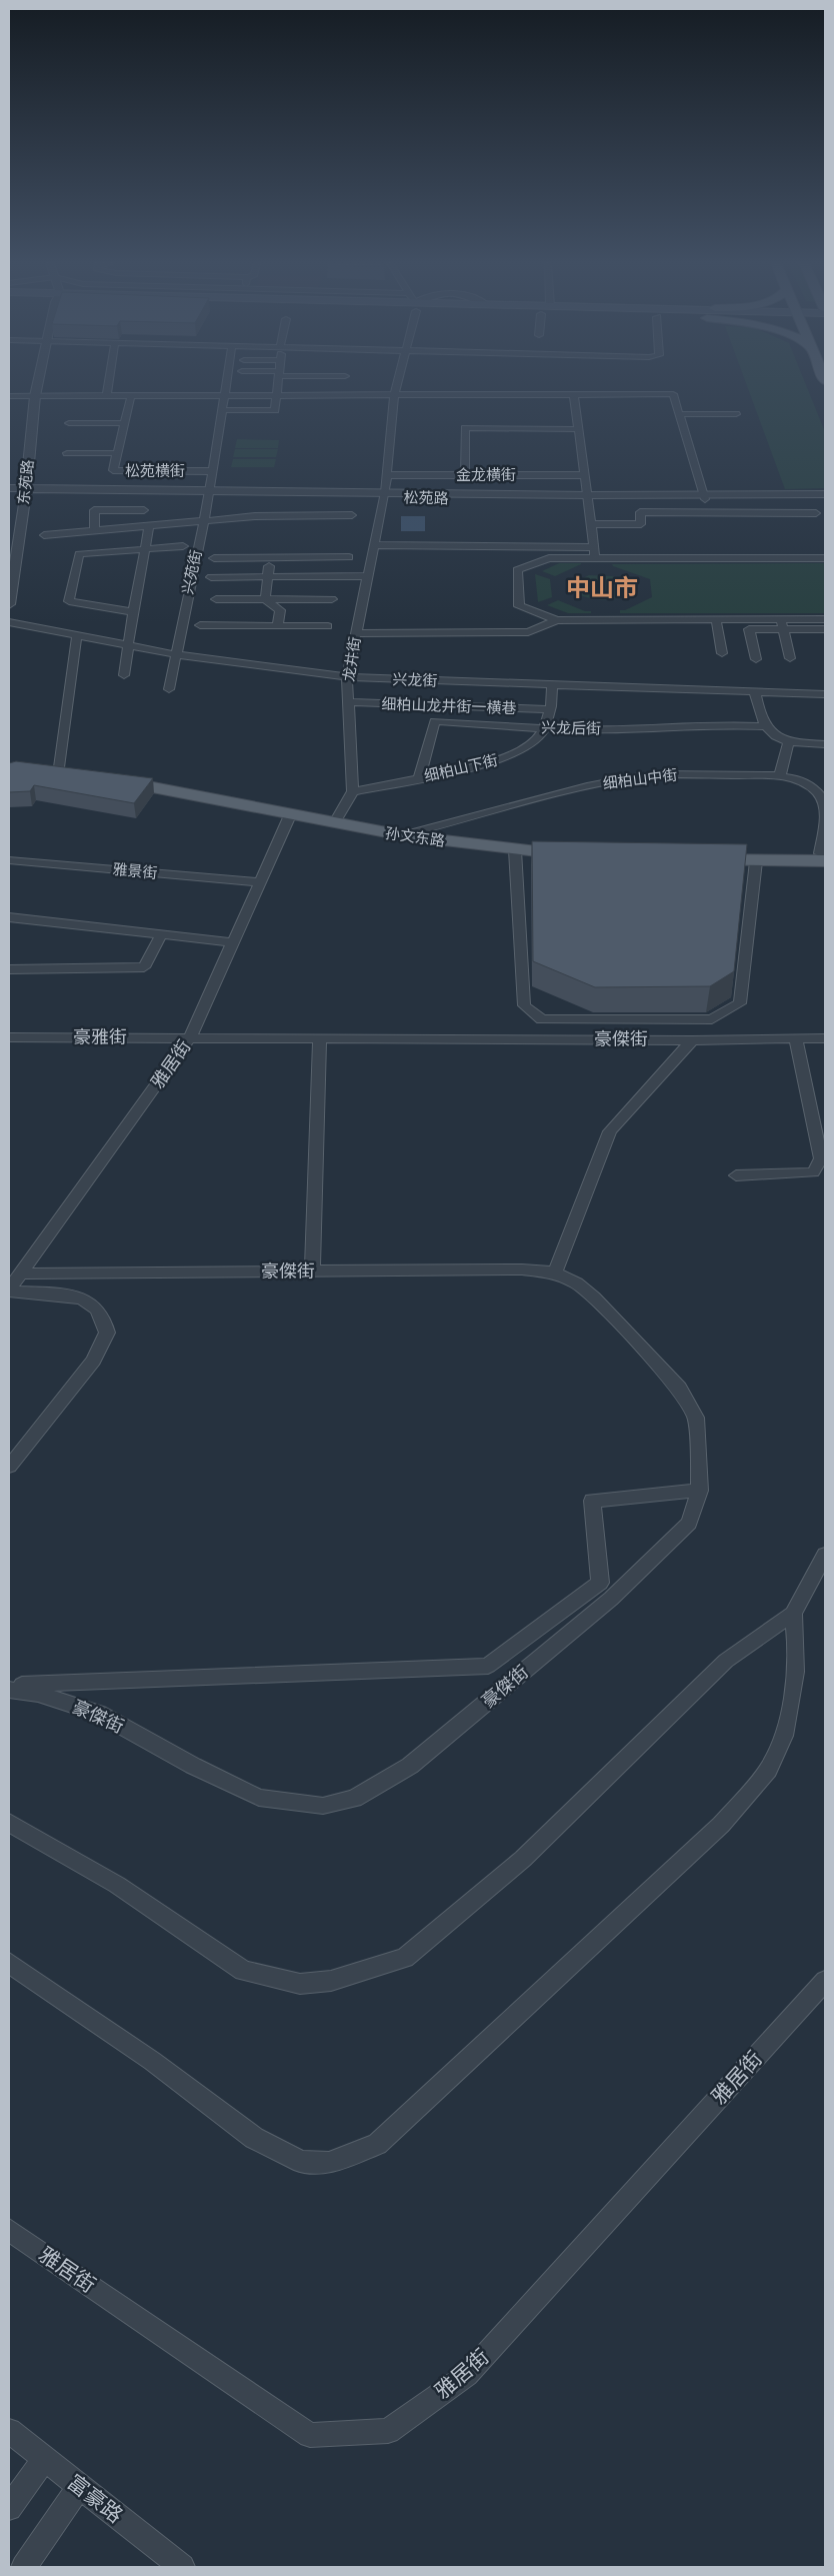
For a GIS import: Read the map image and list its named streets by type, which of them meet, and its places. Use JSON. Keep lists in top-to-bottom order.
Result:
{
  "streets": {
    "main road": ["孙文东路"],
    "street": [
      "松苑横街",
      "金龙横街",
      "东苑路",
      "松苑路",
      "兴苑街",
      "龙井街",
      "兴龙街",
      "细柏山龙井街一横巷",
      "兴龙后街",
      "细柏山下街",
      "细柏山中街",
      "雅景街",
      "豪雅街",
      "豪傑街",
      "雅居街",
      "富豪路"
    ]
  },
  "crossings": [
    ["松苑横街", "兴苑街"],
    ["金龙横街", "龙井街"],
    ["东苑路", "松苑路"],
    ["松苑路", "兴苑街"],
    ["松苑路", "龙井街"],
    ["兴苑街", "兴龙街"],
    ["龙井街", "兴龙街"],
    ["龙井街", "细柏山龙井街一横巷"],
    ["龙井街", "细柏山下街"],
    ["兴龙街", "细柏山下街"],
    ["细柏山龙井街一横巷", "细柏山下街"],
    ["兴龙后街", "细柏山下街"],
    ["细柏山中街", "孙文东路"],
    ["孙文东路", "雅居街"],
    ["雅景街", "雅居街"],
    ["豪雅街", "豪傑街"],
    ["豪雅街", "雅居街"],
    ["豪傑街", "雅居街"]
  ],
  "districts": ["中山市"]
}
